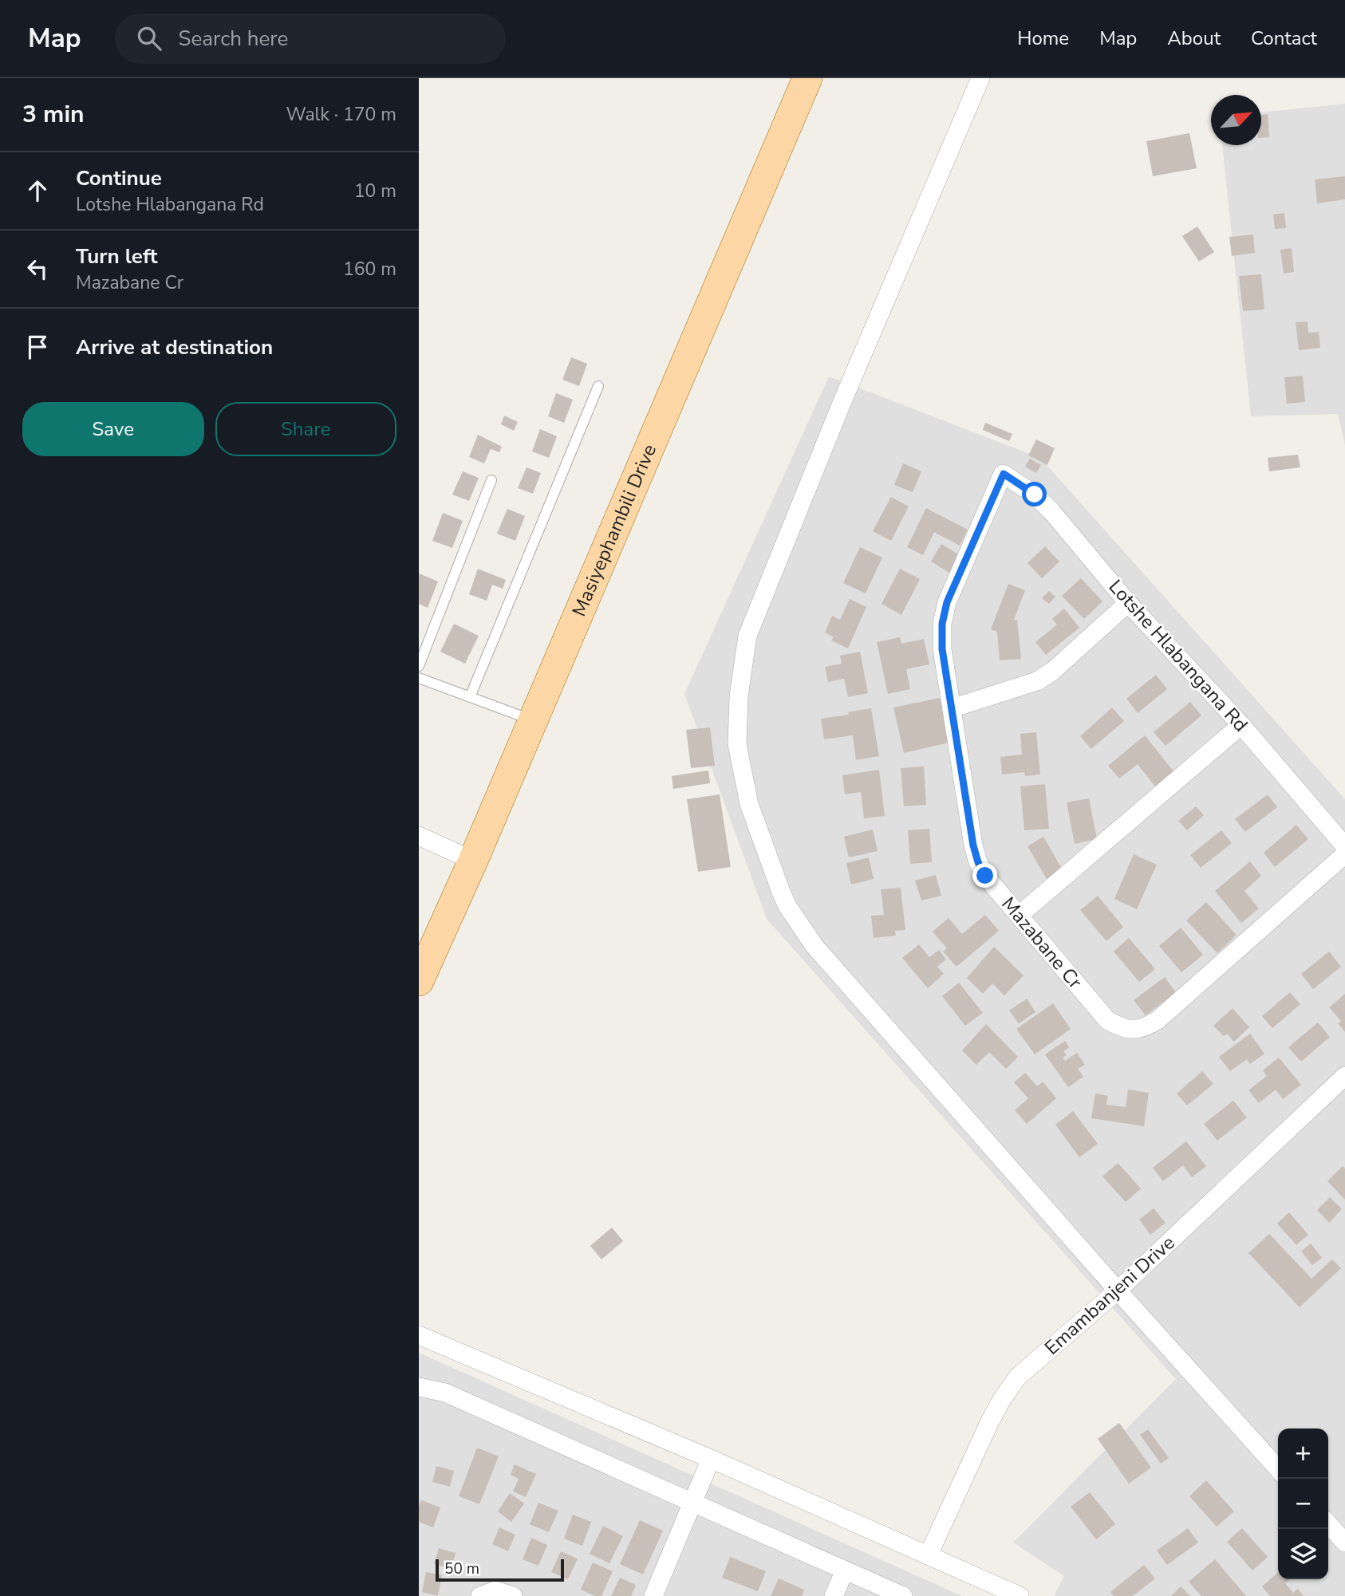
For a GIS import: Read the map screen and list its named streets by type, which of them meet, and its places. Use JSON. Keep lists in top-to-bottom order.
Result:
{
  "streets": {
    "main road": ["Masiyephambili Drive"],
    "street": ["Lotshe Hlabangana Rd", "Mazabane Cr", "Emambanjeni Drive"]
  },
  "crossings": [
    ["Lotshe Hlabangana Rd", "Mazabane Cr"]
  ],
  "scale_bar": "50 m",
  "north": "top right",
  "page": {
    "header": "Map",
    "search": "Search here",
    "nav": [
      "Home",
      "Map",
      "About",
      "Contact"
    ],
    "heading": ["3 min", "Walk · 170 m"],
    "list": [
      ["Continue", "Lotshe Hlabangana Rd", "10 m"],
      ["Turn left", "Mazabane Cr", "160 m"],
      "Arrive at destination"
    ],
    "buttons": ["Save", "Share"],
    "map_buttons": ["+", "−"],
    "scale": "50 m"
  }
}
